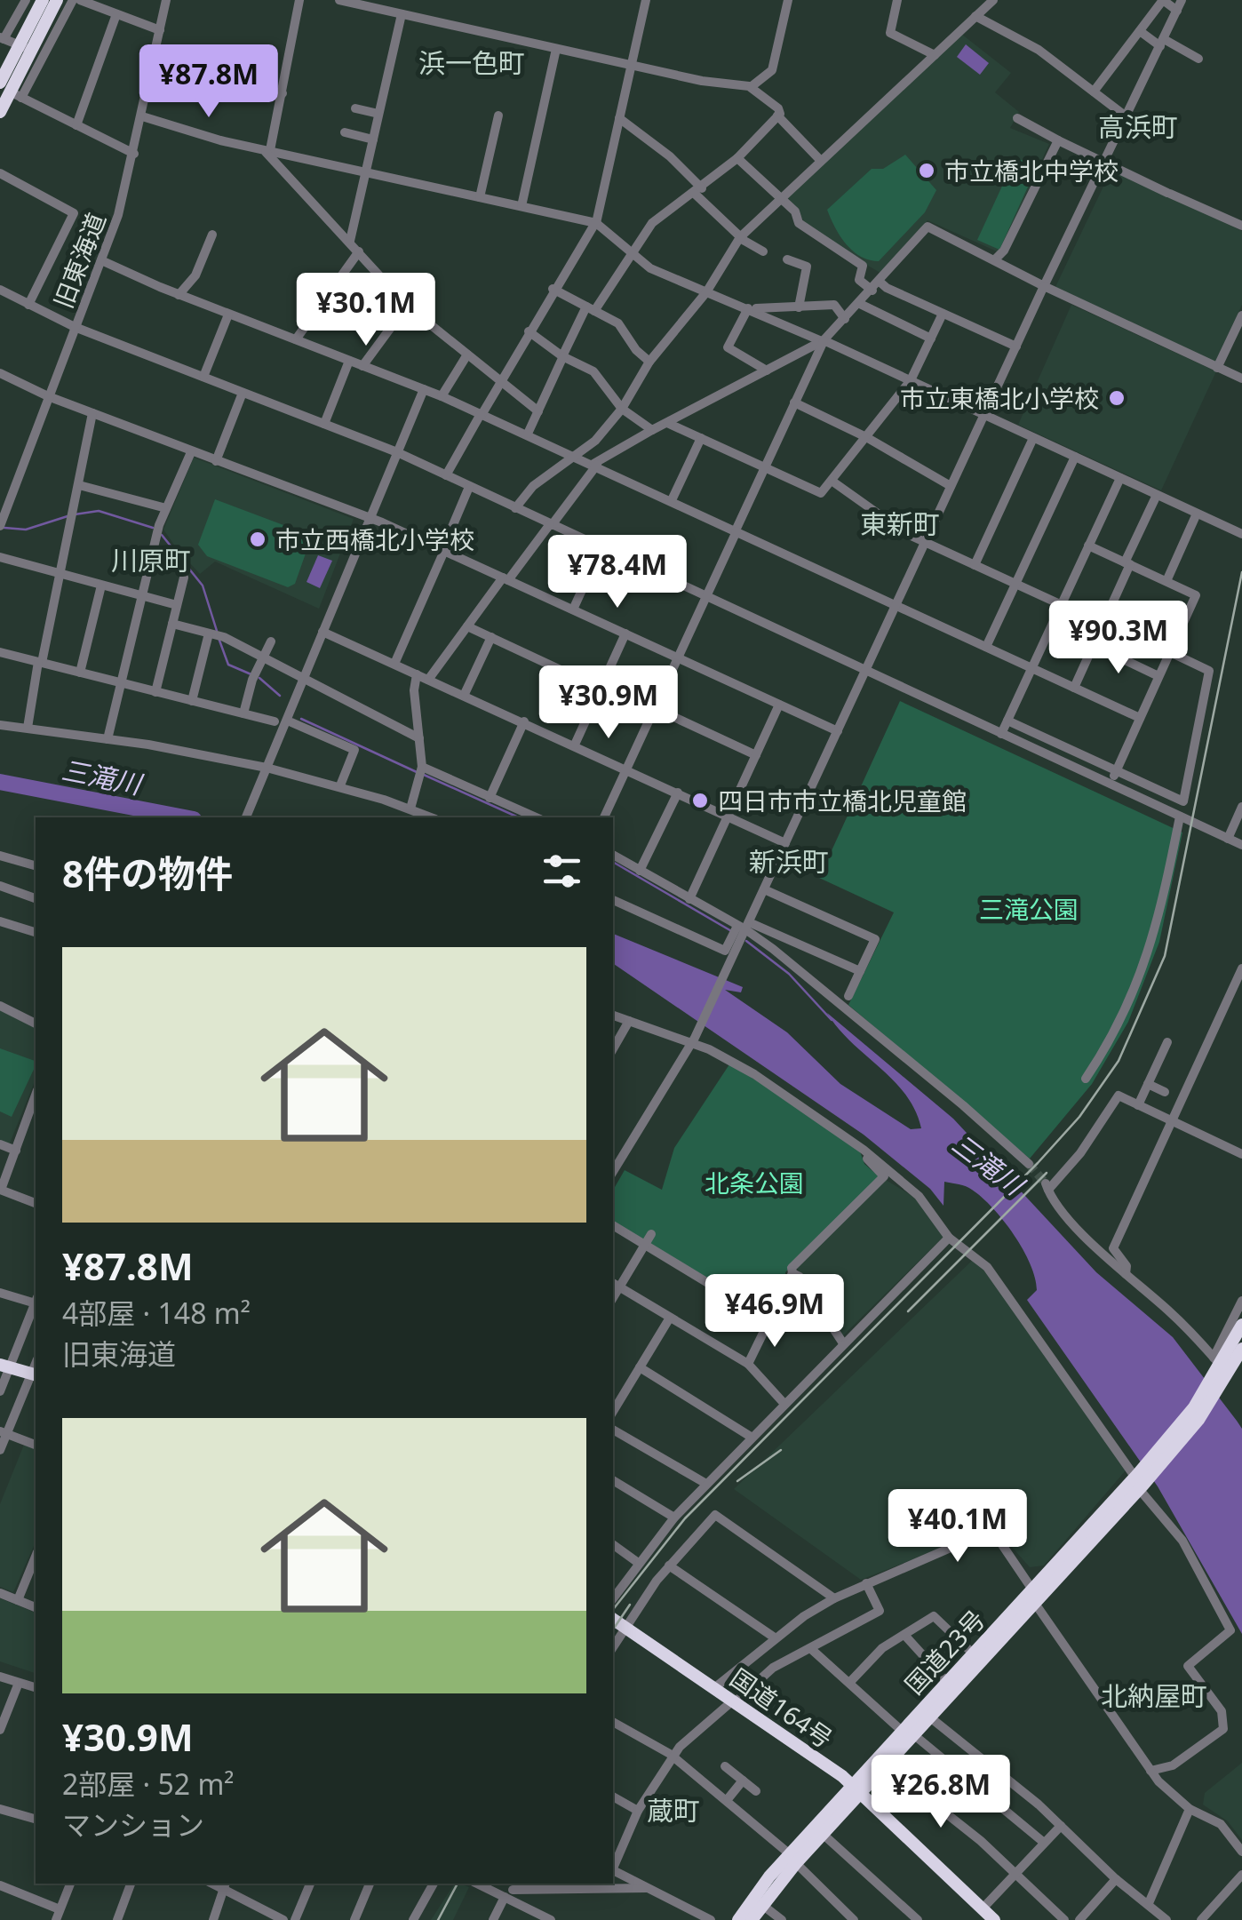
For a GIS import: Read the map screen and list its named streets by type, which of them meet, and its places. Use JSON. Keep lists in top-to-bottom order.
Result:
{
  "streets": {
    "highway": ["国道23号", "国道164号"],
    "street": ["旧東海道"]
  },
  "crossings": [
    ["国道23号", "国道164号"]
  ],
  "districts": [
    "浜一色町",
    "高浜町",
    "東新町",
    "川原町",
    "新浜町",
    "北納屋町",
    "蔵町"
  ],
  "water": ["三滝川"],
  "parks": ["三滝公園", "北条公園"],
  "places": [
    "市立橋北中学校",
    "市立東橋北小学校",
    "市立西橋北小学校",
    "四日市市立橋北児童館"
  ],
  "page": {
    "price": [
      "¥87.8M",
      "¥30.1M",
      "¥78.4M",
      "¥90.3M",
      "¥30.9M",
      "¥46.9M",
      "¥40.1M",
      "¥26.8M"
    ],
    "heading": "8件の物件",
    "list": [
      {
        "name": "¥87.8M",
        "note": "4部屋 · 148 m² · 旧東海道"
      },
      {
        "name": "¥30.9M",
        "note": "2部屋 · 52 m² · マンション"
      }
    ]
  }
}
